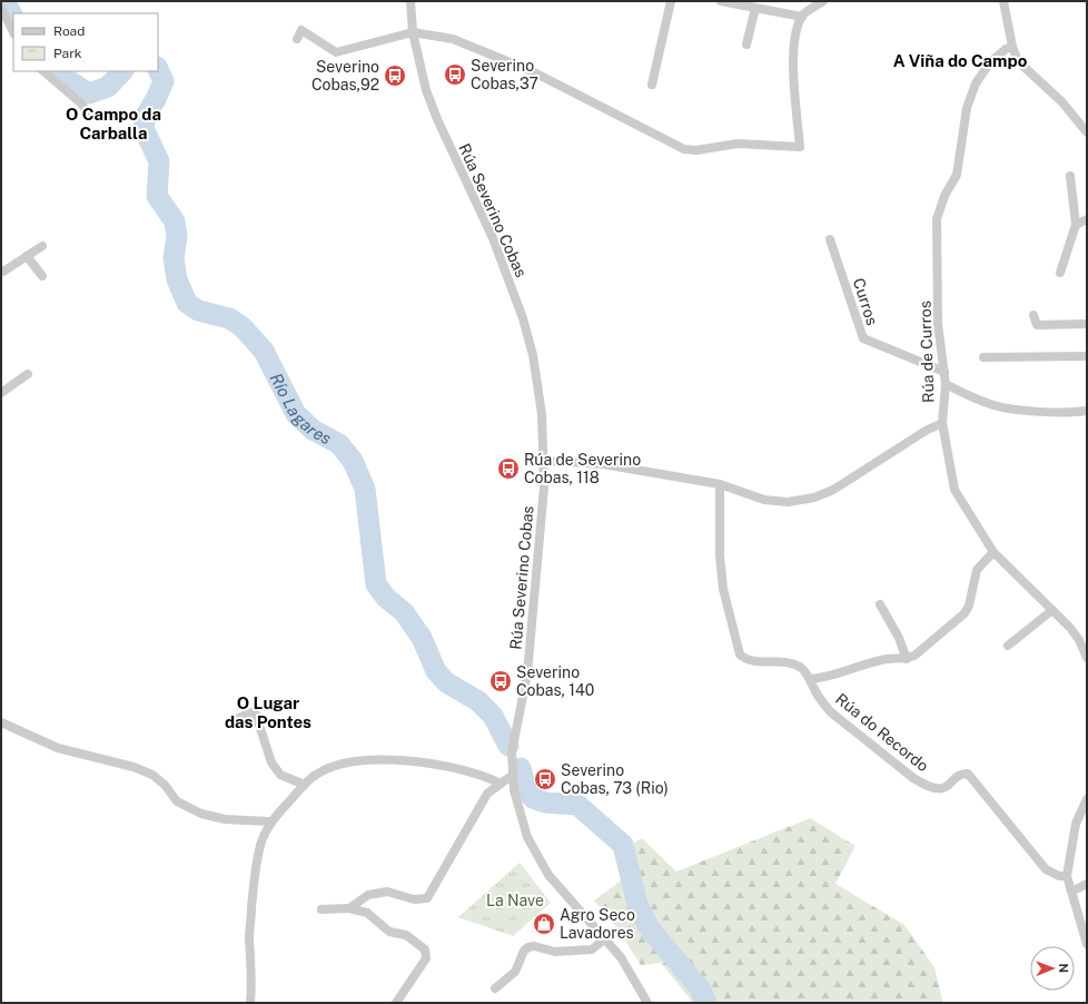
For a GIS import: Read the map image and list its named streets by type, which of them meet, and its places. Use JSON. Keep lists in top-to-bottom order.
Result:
{
  "streets": {
    "street": [
      "Rúa Severino Cobas",
      "Curros",
      "Rúa de Curros",
      "Rúa do Recordo"
    ]
  },
  "crossings": [
    ["Curros", "Rúa de Curros"]
  ],
  "districts": ["A Viña do Campo", "O Campo da Carballa", "O Lugar das Pontes"],
  "water": ["Río Lagares"],
  "parks": ["La Nave"],
  "places": {
    "bus stop": [
      "Severino Cobas,37",
      "Severino Cobas,92",
      "Rúa de Severino Cobas, 118",
      "Severino Cobas, 140",
      "Severino Cobas, 73 (Rio)"
    ],
    "shop": ["Agro Seco Lavadores"]
  },
  "legend": ["Road", "Park"],
  "north": "right"
}
